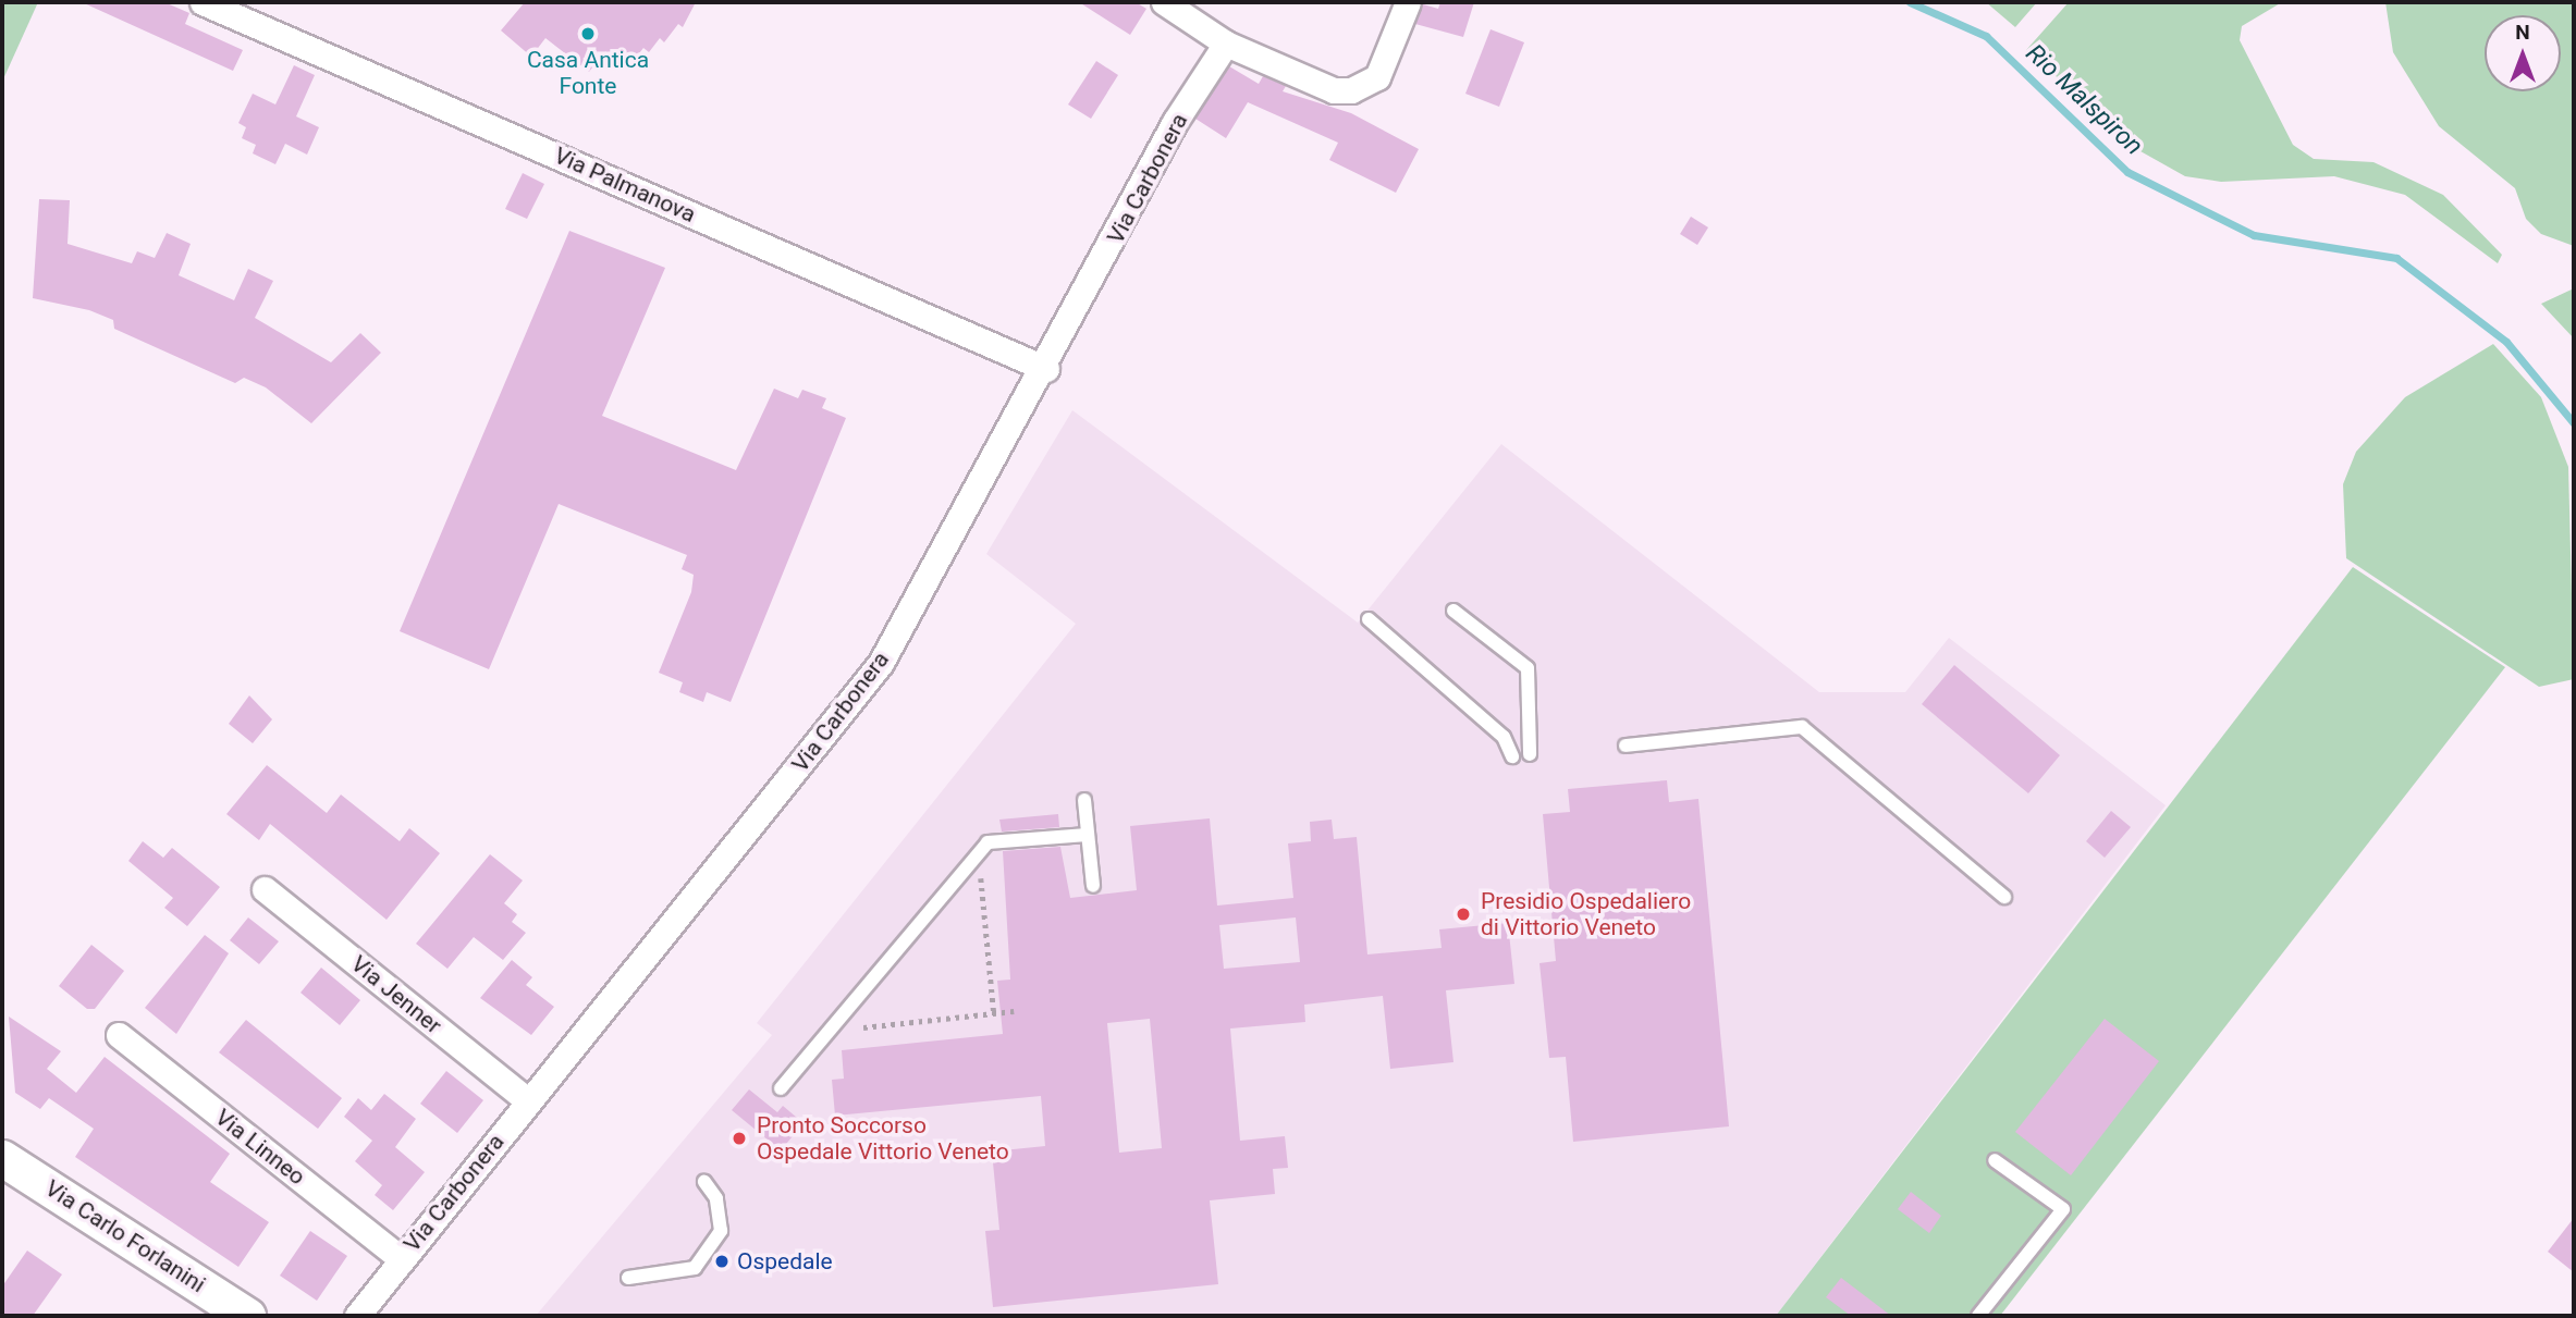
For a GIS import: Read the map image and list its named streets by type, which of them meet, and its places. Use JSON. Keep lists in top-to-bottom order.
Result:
{
  "streets": {
    "street": [
      "Via Carbonera",
      "Via Palmanova",
      "Via Jenner",
      "Via Linneo",
      "Via Carlo Forlanini"
    ]
  },
  "crossings": [
    ["Via Carbonera", "Via Palmanova"],
    ["Via Carbonera", "Via Jenner"],
    ["Via Carbonera", "Via Linneo"]
  ],
  "water": ["Rio Malspiron"],
  "places": [
    "Casa Antica Fonte",
    "Presidio Ospedaliero di Vittorio Veneto",
    "Pronto Soccorso Ospedale Vittorio Veneto",
    "Ospedale"
  ],
  "north": "top"
}
